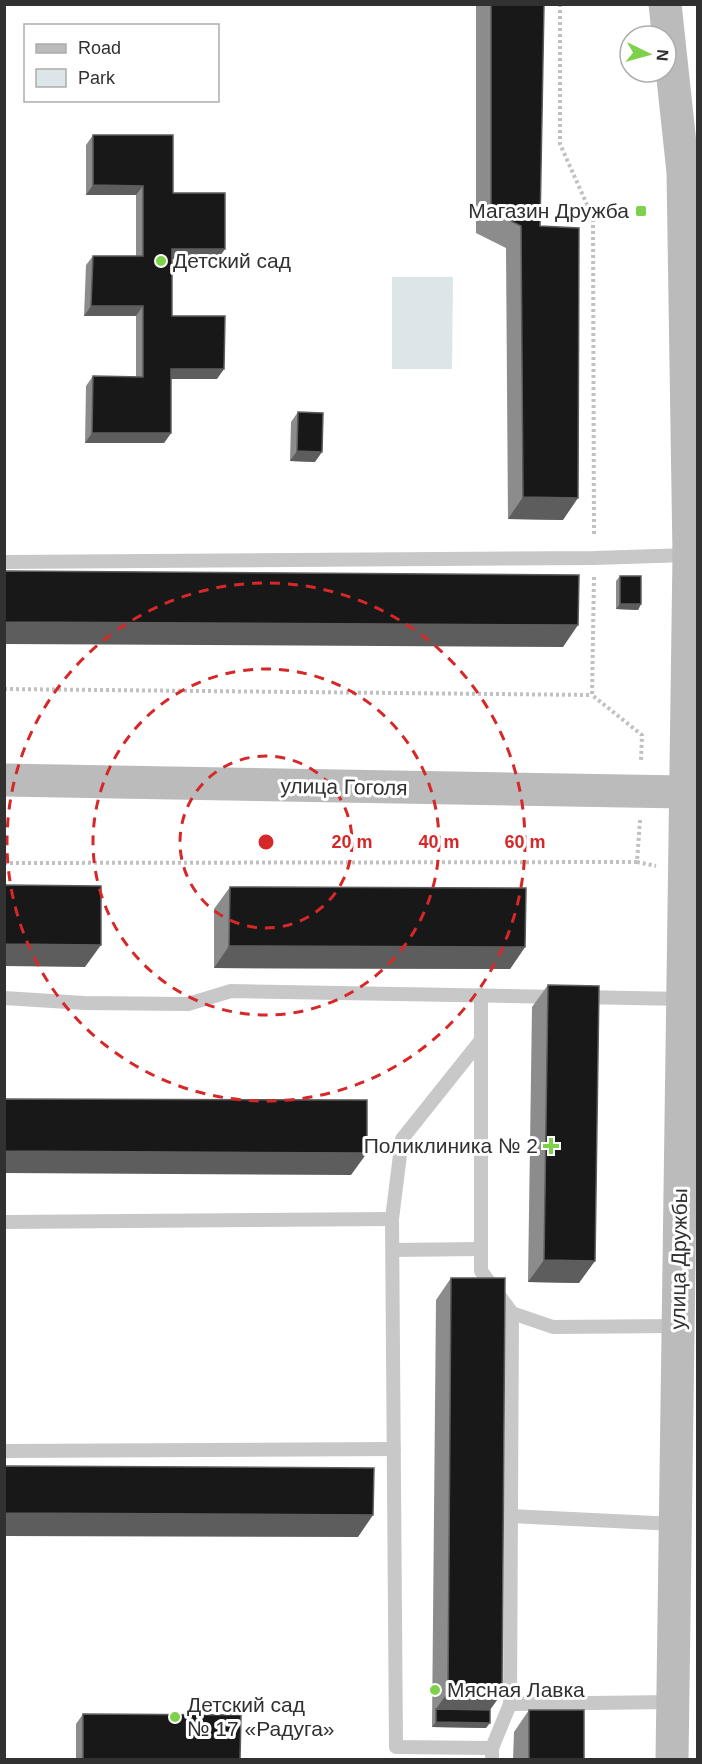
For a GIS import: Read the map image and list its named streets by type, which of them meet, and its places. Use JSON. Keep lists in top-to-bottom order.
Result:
{
  "streets": {
    "street": ["улица Гоголя", "улица Дружбы"]
  },
  "crossings": [
    ["улица Гоголя", "улица Дружбы"]
  ],
  "places": {
    "transit": ["Магазин Дружба"],
    "other": ["Детский сад", "Мясная Лавка", "Детский сад № 17 «Радуга»"],
    "health": ["Поликлиника № 2"]
  },
  "legend": ["Road", "Park"],
  "north": "right",
  "rings": ["20 m", "40 m", "60 m"]
}
